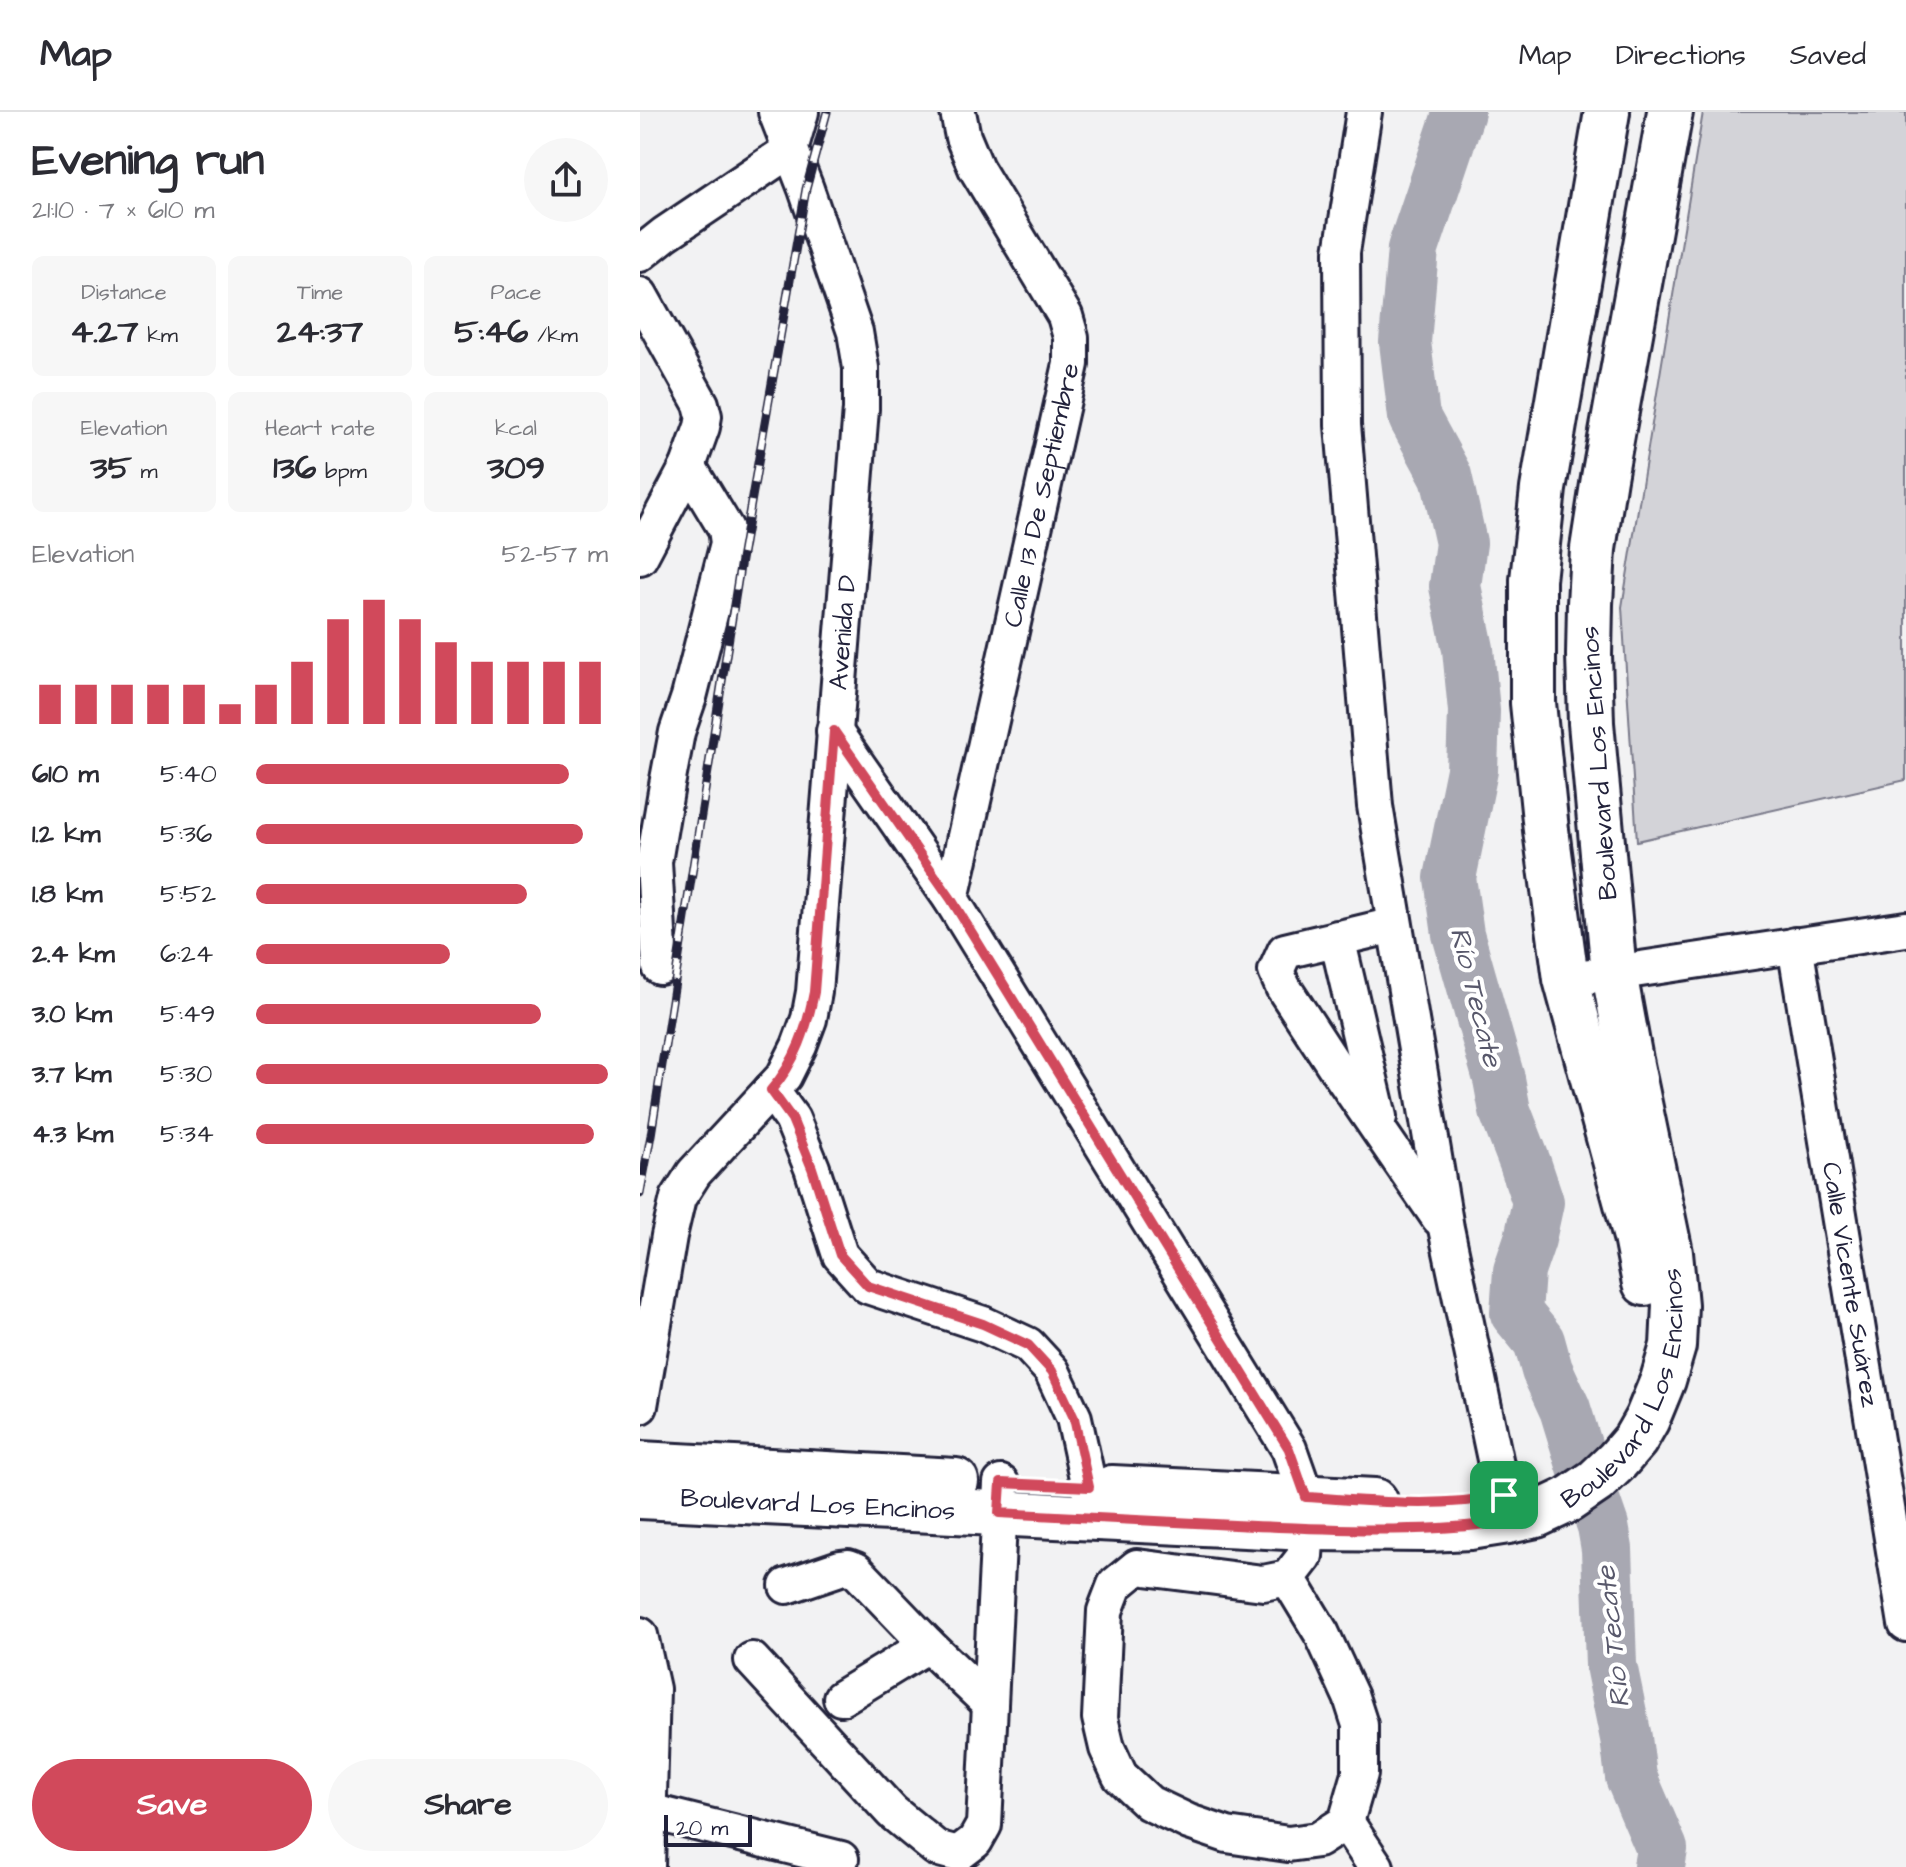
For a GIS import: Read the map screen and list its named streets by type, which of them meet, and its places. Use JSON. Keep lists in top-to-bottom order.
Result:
{
  "streets": {
    "main road": ["Boulevard Los Encinos"],
    "street": ["Calle 13 De Septiembre", "Avenida D", "Calle Vicente Suárez"]
  },
  "water": ["Río Tecate"],
  "scale_bar": "20 m",
  "page": {
    "header": "Map",
    "nav": ["Map", "Directions", "Saved"],
    "heading": ["Evening run", "21:10 · 7 × 610 m"],
    "stats": [
      ["Distance", "4.27 km"],
      ["Time", "24:37"],
      ["Pace", "5:46 /km"],
      ["Elevation", "35 m"],
      ["Heart rate", "136 bpm"],
      ["kcal", "309"]
    ],
    "chart": ["Elevation", "52–57 m"],
    "list": [
      {
        "name": "610 m",
        "note": "5:40"
      },
      {
        "name": "1.2 km",
        "note": "5:36"
      },
      {
        "name": "1.8 km",
        "note": "5:52"
      },
      {
        "name": "2.4 km",
        "note": "6:24"
      },
      {
        "name": "3.0 km",
        "note": "5:49"
      },
      {
        "name": "3.7 km",
        "note": "5:30"
      },
      {
        "name": "4.3 km",
        "note": "5:34"
      }
    ],
    "buttons": ["Save", "Share"],
    "scale": "20 m"
  }
}
